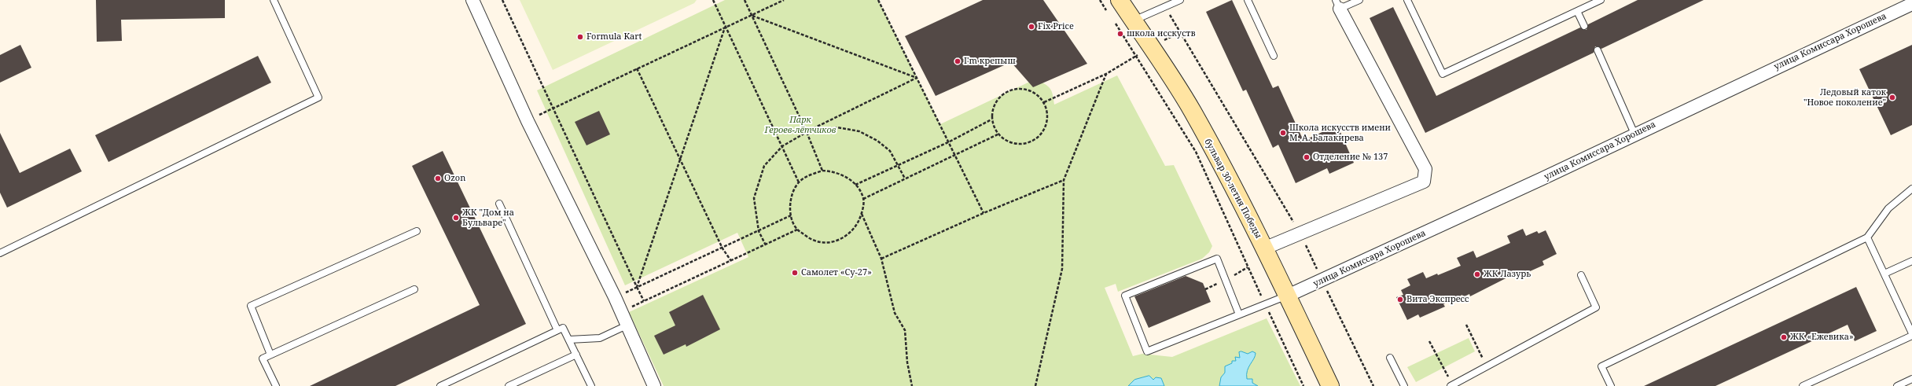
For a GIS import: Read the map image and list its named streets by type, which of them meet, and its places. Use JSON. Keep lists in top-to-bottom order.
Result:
{
  "streets": {
    "main road": ["бульвар 30-летия Победы"],
    "street": ["улица Комиссара Хорошева"]
  },
  "crossings": [
    ["улица Комиссара Хорошева", "бульвар 30-летия Победы"]
  ],
  "parks": ["Парк Героев-лётчиков"],
  "places": [
    "Fix Price",
    "школа исскуств",
    "Formula Kart",
    "I'm крепыш",
    "Ледовый каток \"Новое поколение\"",
    "Школа искусств имени М. А. Балакирева",
    "Отделение № 137",
    "Ozon",
    "ЖК \"Дом на Бульваре\"",
    "Самолет «Су-27»",
    "ЖК Лазурь",
    "Вита Экспресс",
    "ЖК «Ежевика»"
  ]
}
